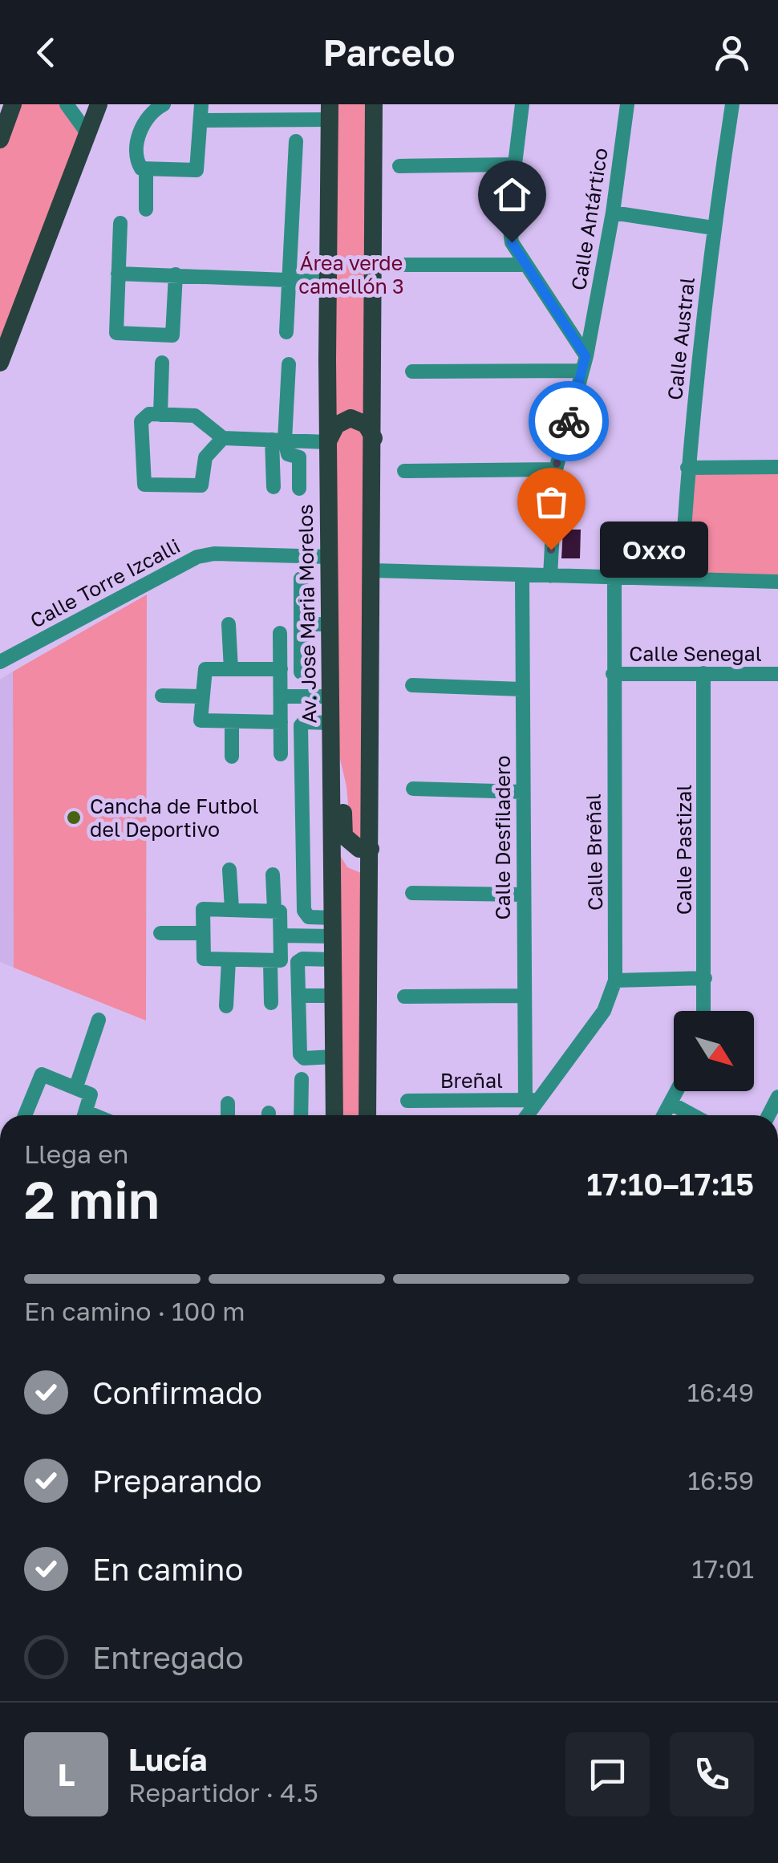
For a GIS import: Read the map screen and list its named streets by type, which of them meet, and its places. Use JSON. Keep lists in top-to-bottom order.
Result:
{
  "streets": {
    "main road": ["Av. Jose Maria Morelos"],
    "street": [
      "Calle Antártico",
      "Calle Austral",
      "Calle Torre Izcalli",
      "Calle Senegal",
      "Calle Desfiladero",
      "Calle Pastizal",
      "Calle Breñal",
      "Breñal"
    ]
  },
  "crossings": [
    ["Calle Torre Izcalli", "Av. Jose Maria Morelos"],
    ["Calle Senegal", "Calle Pastizal"],
    ["Calle Senegal", "Calle Breñal"],
    ["Calle Desfiladero", "Calle Breñal"],
    ["Calle Desfiladero", "Breñal"],
    ["Calle Breñal", "Breñal"]
  ],
  "parks": ["Área verde camellón 3"],
  "places": ["Oxxo", "Cancha de Futbol del Deportivo"],
  "north": "bottom right",
  "page": {
    "header": "Parcelo",
    "bubble": "Oxxo",
    "heading": ["2 min", "Llega en", "17:10–17:15"],
    "panel": ["Lucía", "Repartidor · 4.5"],
    "bar": "En camino · 100 m",
    "list": [
      ["Confirmado", "16:49"],
      ["Preparando", "16:59"],
      ["En camino", "17:01"],
      "Entregado"
    ],
    "round": "L"
  }
}
